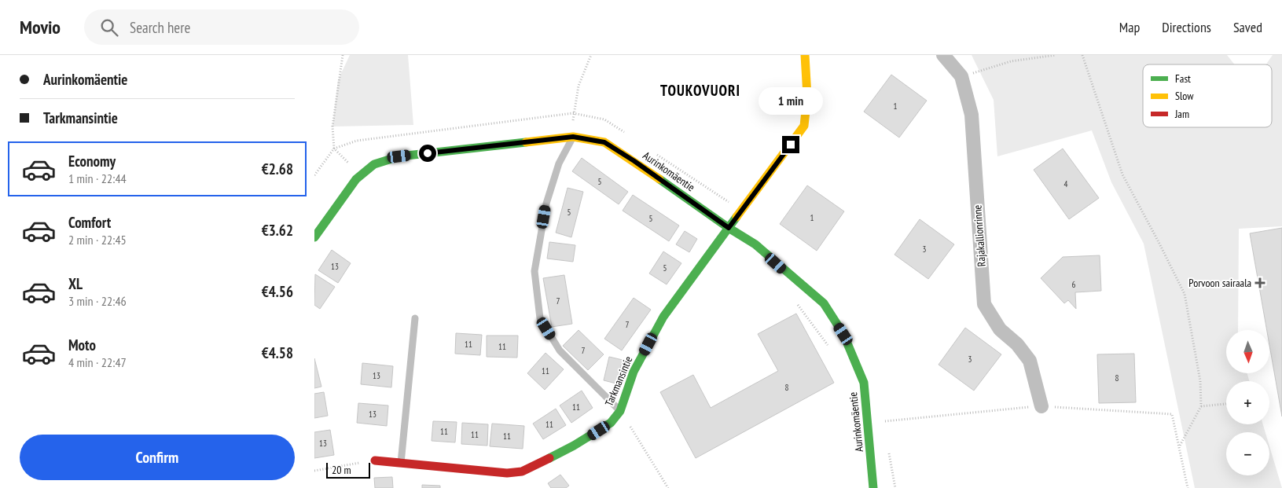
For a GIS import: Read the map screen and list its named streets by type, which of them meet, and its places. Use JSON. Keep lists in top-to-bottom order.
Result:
{
  "streets": {
    "street": ["Aurinkomäentie", "Rajakallionrinne", "Tarkmansintie"]
  },
  "crossings": [
    ["Aurinkomäentie", "Tarkmansintie"]
  ],
  "districts": ["TOUKOVUORI"],
  "places": {
    "health": ["Porvoon sairaala"]
  },
  "house_numbers": [
    "1",
    "5",
    "4",
    "5",
    "1",
    "5",
    "3",
    "13",
    "5",
    "6",
    "7",
    "7",
    "11",
    "11",
    "7",
    "3",
    "11",
    "13",
    "8",
    "8",
    "11",
    "13",
    "11",
    "11",
    "11",
    "11",
    "13"
  ],
  "legend": ["Fast", "Slow", "Jam"],
  "scale_bar": "20 m",
  "north": "bottom",
  "page": {
    "header": "Movio",
    "search": "Search here",
    "nav": ["Map", "Directions", "Saved"],
    "banner": ["Aurinkomäentie", "Tarkmansintie"],
    "bubble": "1 min",
    "list": [
      {
        "name": "Economy",
        "note": "1 min · 22:44",
        "value": "€2.68"
      },
      {
        "name": "Comfort",
        "note": "2 min · 22:45",
        "value": "€3.62"
      },
      {
        "name": "XL",
        "note": "3 min · 22:46",
        "value": "€4.56"
      },
      {
        "name": "Moto",
        "note": "4 min · 22:47",
        "value": "€4.58"
      }
    ],
    "map_buttons": ["+", "−"],
    "buttons": "Confirm",
    "scale": "20 m"
  }
}
